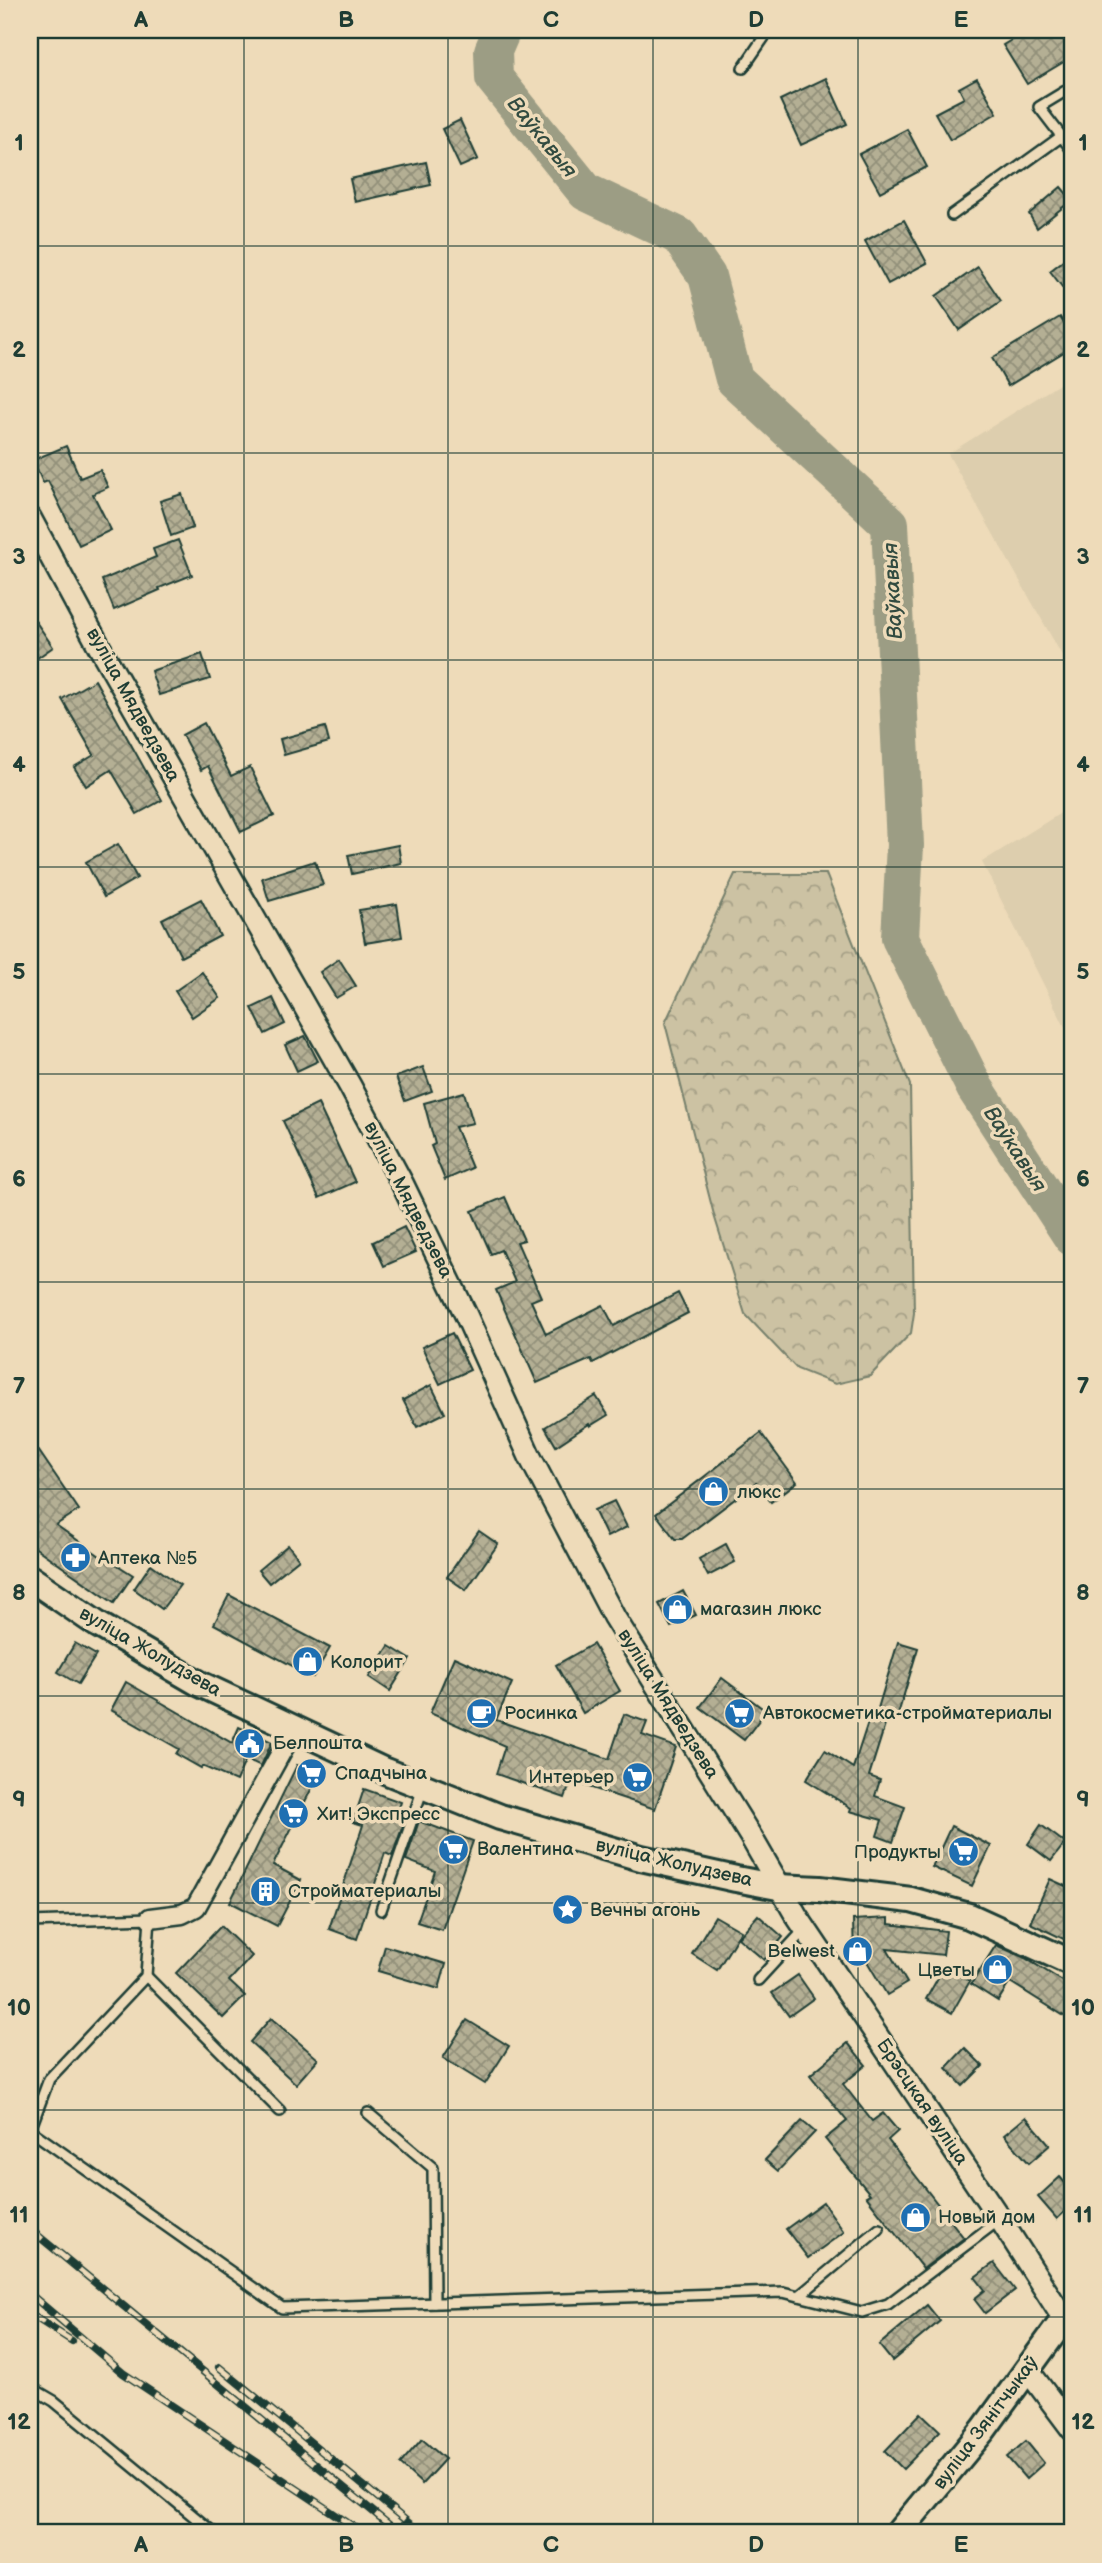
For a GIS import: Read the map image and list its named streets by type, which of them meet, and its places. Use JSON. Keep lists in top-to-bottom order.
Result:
{
  "streets": {
    "main road": ["вуліца Жолудзева", "вуліца Зянітчыкаў"],
    "street": ["вуліца Мядведзева", "Брэсцкая вуліца"]
  },
  "crossings": [
    ["вуліца Мядведзева", "вуліца Жолудзева"],
    ["вуліца Мядведзева", "Брэсцкая вуліца"],
    ["вуліца Жолудзева", "Брэсцкая вуліца"],
    ["Брэсцкая вуліца", "вуліца Зянітчыкаў"]
  ],
  "water": ["Ваўкавыя"],
  "places": {
    "shop": [
      "люкс",
      "магазин люкс",
      "Колорит",
      "Belwest",
      "Цветы",
      "Новый дом"
    ],
    "pharmacy": ["Аптека №5"],
    "cafe": ["Росинка"],
    "supermarket": [
      "Автокосметика-стройматериалы",
      "Спадчына",
      "Интерьер",
      "Хит! Экспресс",
      "Валентина",
      "Продукты"
    ],
    "public building": ["Белпошта"],
    "building": ["Стройматериалы"],
    "place": ["Вечны агонь"]
  },
  "grid": {
    "columns": [
      "A",
      "B",
      "C",
      "D",
      "E"
    ],
    "rows": [
      "1",
      "2",
      "3",
      "4",
      "5",
      "6",
      "7",
      "8",
      "9",
      "10",
      "11",
      "12"
    ]
  }
}
